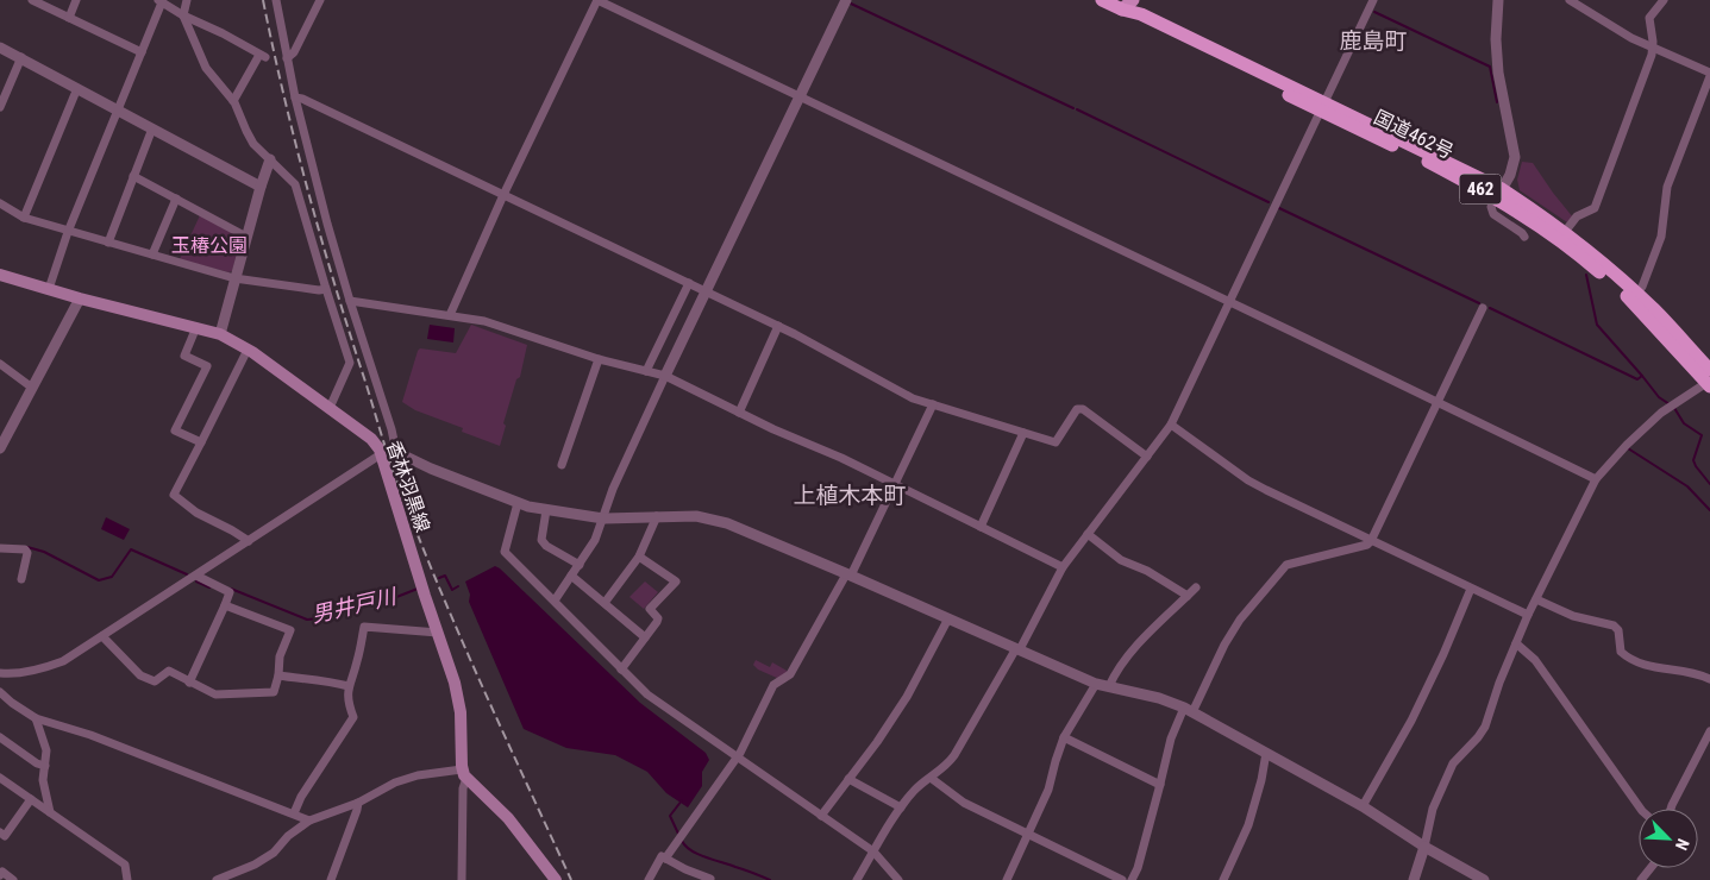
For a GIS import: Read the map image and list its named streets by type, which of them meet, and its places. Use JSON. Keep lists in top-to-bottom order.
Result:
{
  "streets": {
    "highway": ["国道462号", "462"],
    "main road": ["香林羽黒線"]
  },
  "districts": ["鹿島町", "上植木本町"],
  "water": ["男井戸川"],
  "parks": ["玉椿公園"],
  "north": "bottom right"
}
